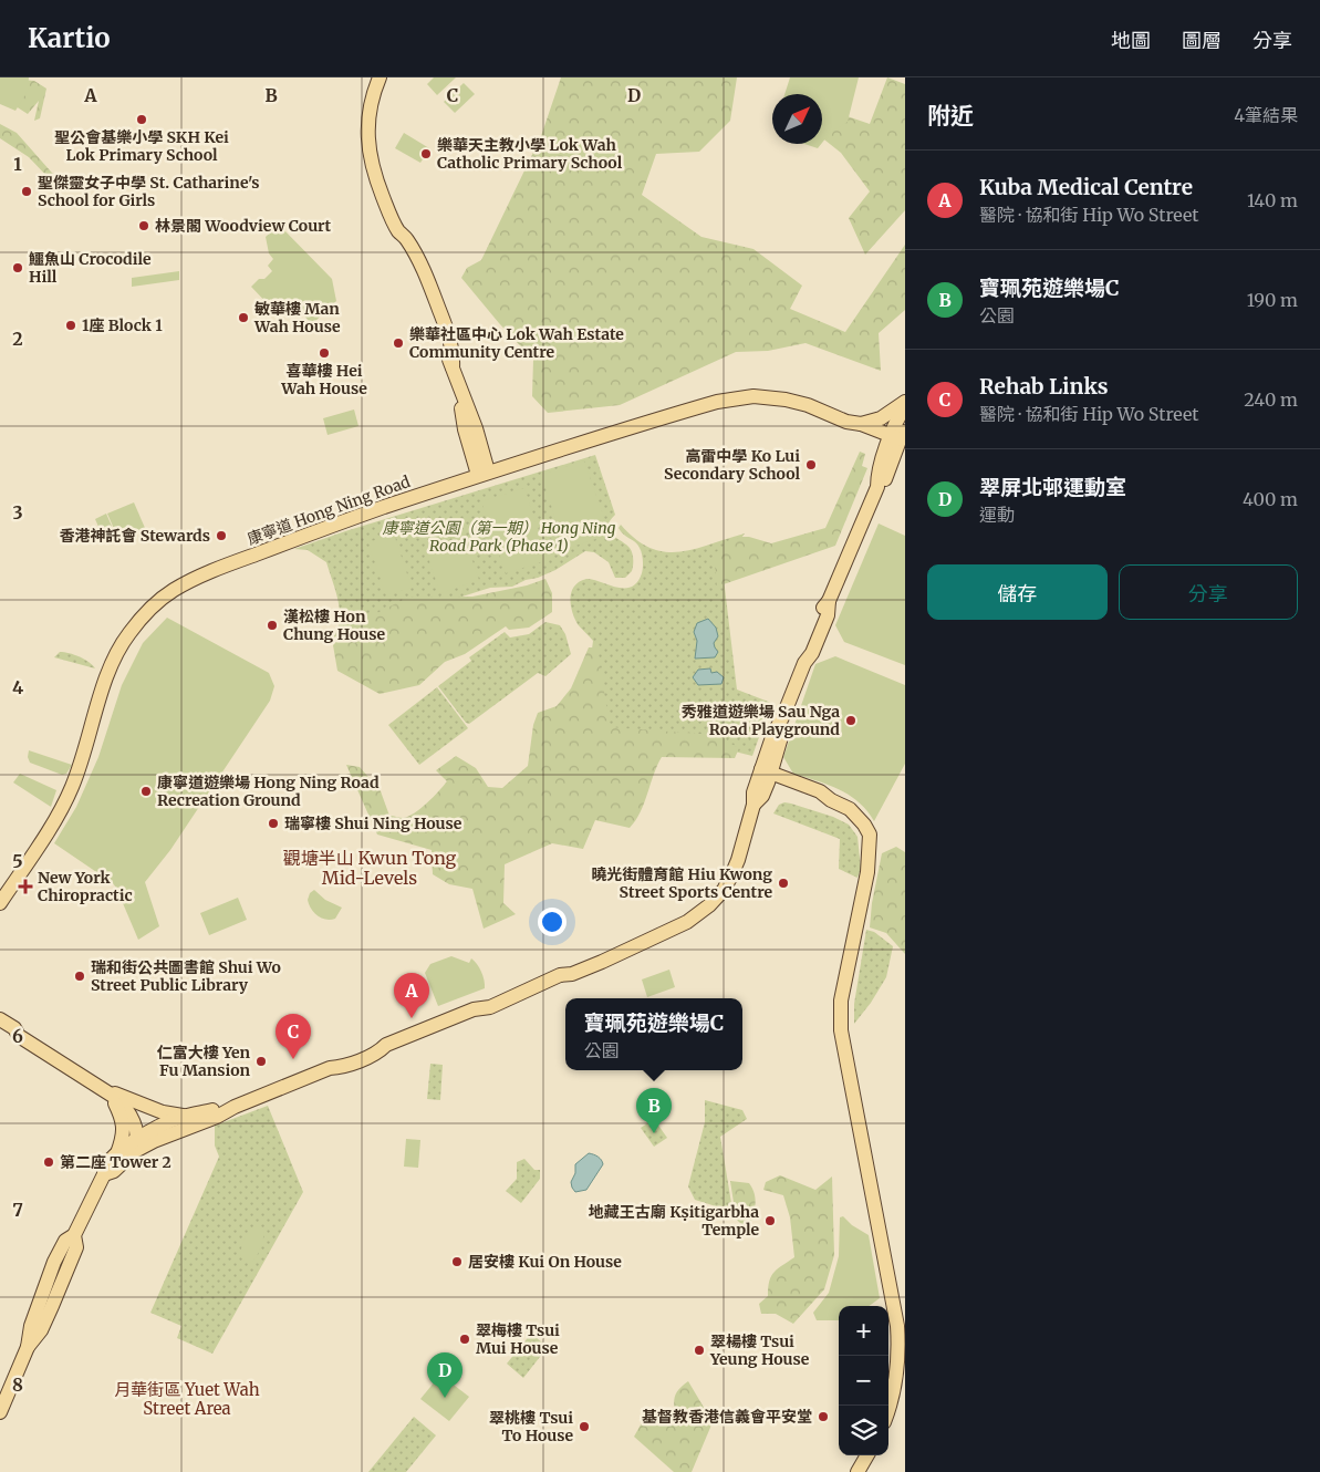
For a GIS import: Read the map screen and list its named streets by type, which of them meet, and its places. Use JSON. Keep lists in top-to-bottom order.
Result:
{
  "streets": {
    "main road": ["康寧道 Hong Ning Road"]
  },
  "districts": ["觀塘半山 Kwun Tong Mid-Levels", "月華街區 Yuet Wah Street Area"],
  "parks": ["康寧道公園（第一期） Hong Ning Road Park (Phase 1)"],
  "places": {
    "other": [
      "聖公會基樂小學 SKH Kei Lok Primary School",
      "樂華天主教小學 Lok Wah Catholic Primary School",
      "聖傑靈女子中學 St. Catharine's School for Girls",
      "林景閣 Woodview Court",
      "鱷魚山 Crocodile Hill",
      "敏華樓 Man Wah House",
      "1座 Block 1",
      "樂華社區中心 Lok Wah Estate Community Centre",
      "喜華樓 Hei Wah House",
      "高雷中學 Ko Lui Secondary School",
      "香港神託會 Stewards",
      "漢松樓 Hon Chung House",
      "秀雅道遊樂場 Sau Nga Road Playground",
      "康寧道遊樂場 Hong Ning Road Recreation Ground",
      "瑞寧樓 Shui Ning House",
      "曉光街體育館 Hiu Kwong Street Sports Centre",
      "瑞和街公共圖書館 Shui Wo Street Public Library",
      "仁富大樓 Yen Fu Mansion",
      "第二座 Tower 2",
      "地藏王古廟 Kṣitigarbha Temple",
      "居安樓 Kui On House",
      "翠梅樓 Tsui Mui House",
      "翠楊樓 Tsui Yeung House",
      "基督教香港信義會平安堂",
      "翠桃樓 Tsui To House"
    ],
    "health": ["New York Chiropractic"]
  },
  "north": "top right",
  "page": {
    "header": "Kartio",
    "nav": ["地圖", "圖層", "分享"],
    "heading": ["附近", "4筆結果"],
    "list": [
      {
        "mark": "A",
        "name": "Kuba Medical Centre",
        "note": "醫院 · 協和街 Hip Wo Street",
        "value": "140 m"
      },
      {
        "mark": "B",
        "name": "寶珮苑遊樂場C",
        "note": "公園",
        "value": "190 m"
      },
      {
        "mark": "C",
        "name": "Rehab Links",
        "note": "醫院 · 協和街 Hip Wo Street",
        "value": "240 m"
      },
      {
        "mark": "D",
        "name": "翠屏北邨運動室",
        "note": "運動",
        "value": "400 m"
      }
    ],
    "buttons": ["儲存", "分享"],
    "pins": [
      "A",
      "C",
      "B",
      "D"
    ],
    "popup": ["寶珮苑遊樂場C", "公園"],
    "map_buttons": ["+", "−"]
  },
  "grid": {
    "columns": [
      "A",
      "B",
      "C",
      "D"
    ],
    "rows": [
      "1",
      "2",
      "3",
      "4",
      "5",
      "6",
      "7",
      "8"
    ]
  }
}
